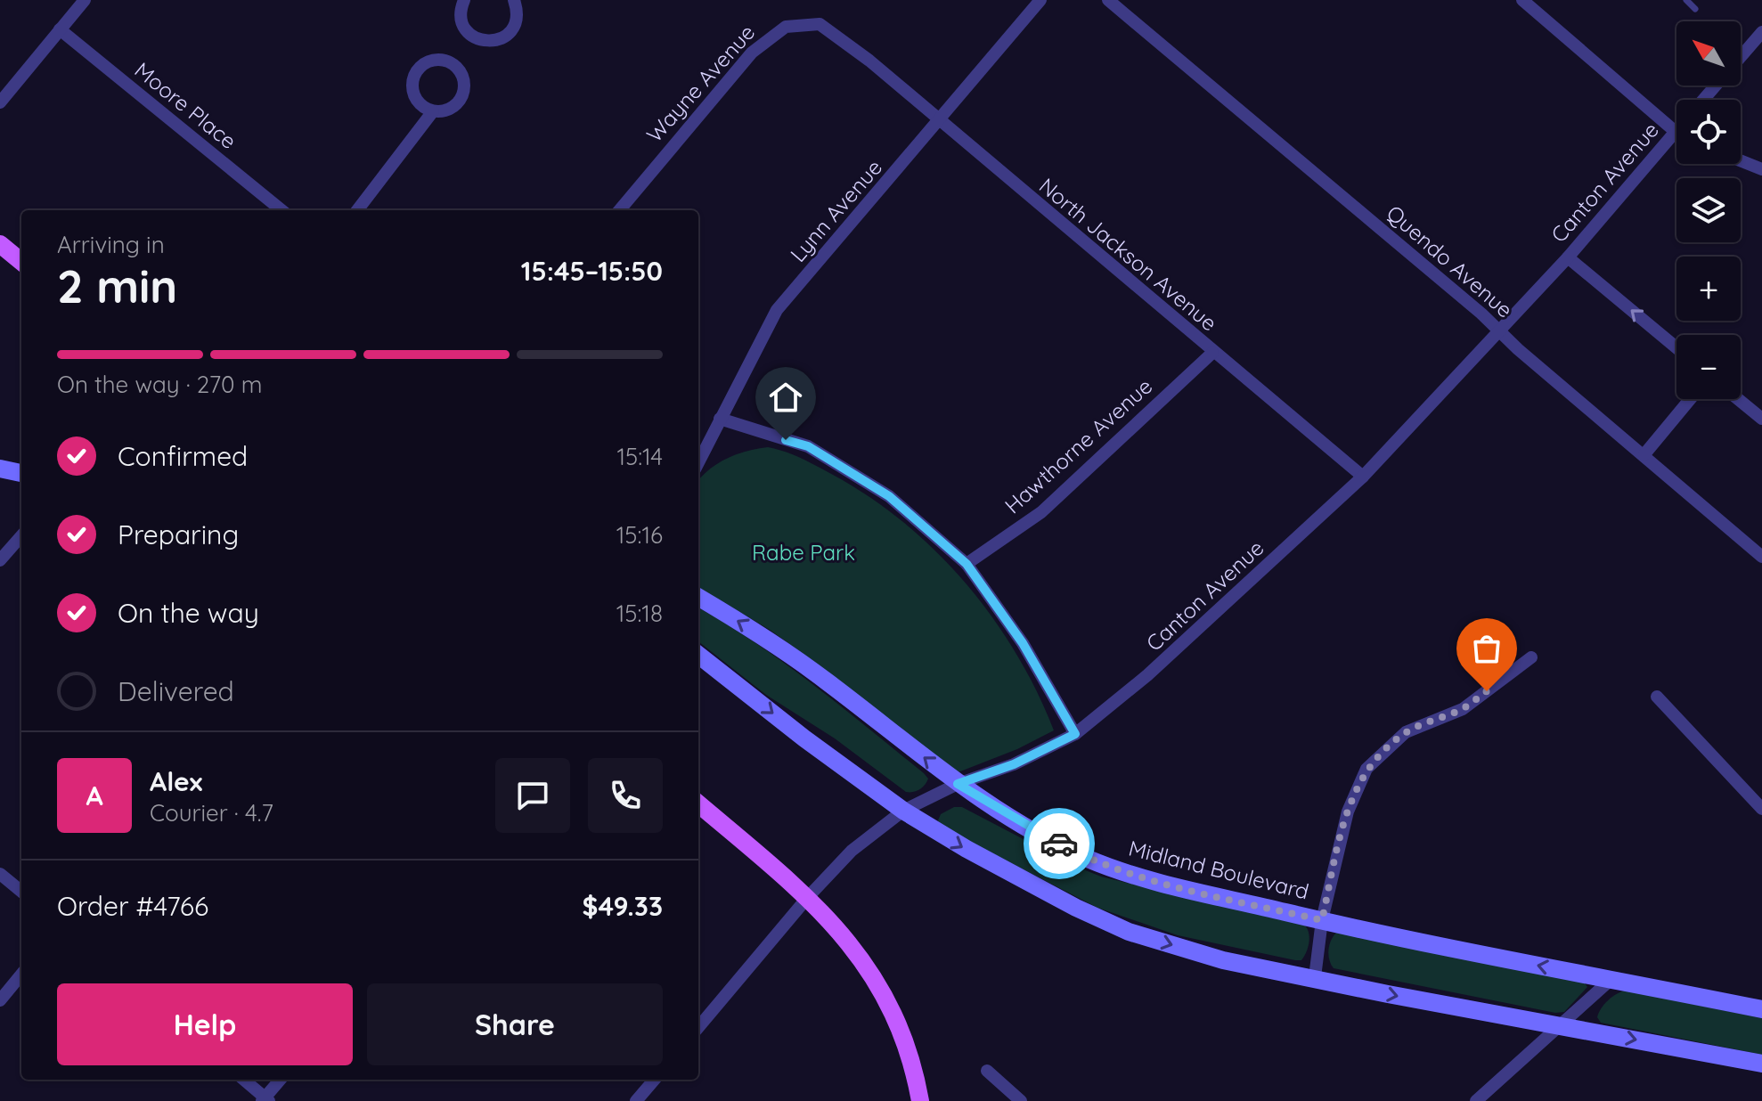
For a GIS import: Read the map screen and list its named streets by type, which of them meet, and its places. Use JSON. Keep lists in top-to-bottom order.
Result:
{
  "streets": {
    "main road": ["Midland Boulevard"],
    "street": [
      "Wayne Avenue",
      "Moore Place",
      "Canton Avenue",
      "Lynn Avenue",
      "North Jackson Avenue",
      "Quendo Avenue",
      "Hawthorne Avenue"
    ]
  },
  "crossings": [
    ["Wayne Avenue", "North Jackson Avenue"],
    ["Canton Avenue", "North Jackson Avenue"],
    ["Canton Avenue", "Quendo Avenue"],
    ["Canton Avenue", "Midland Boulevard"],
    ["Lynn Avenue", "North Jackson Avenue"],
    ["North Jackson Avenue", "Hawthorne Avenue"]
  ],
  "parks": ["Rabe Park"],
  "north": "top left",
  "page": {
    "map_buttons": ["+", "−"],
    "heading": ["2 min", "Arriving in", "15:45–15:50"],
    "panel": [
      "Alex",
      "Courier · 4.7",
      "Order #4766",
      "$49.33"
    ],
    "bar": "On the way · 270 m",
    "list": [
      ["Confirmed", "15:14"],
      ["Preparing", "15:16"],
      ["On the way", "15:18"],
      "Delivered"
    ],
    "round": "A",
    "buttons": ["Help", "Share"]
  }
}
